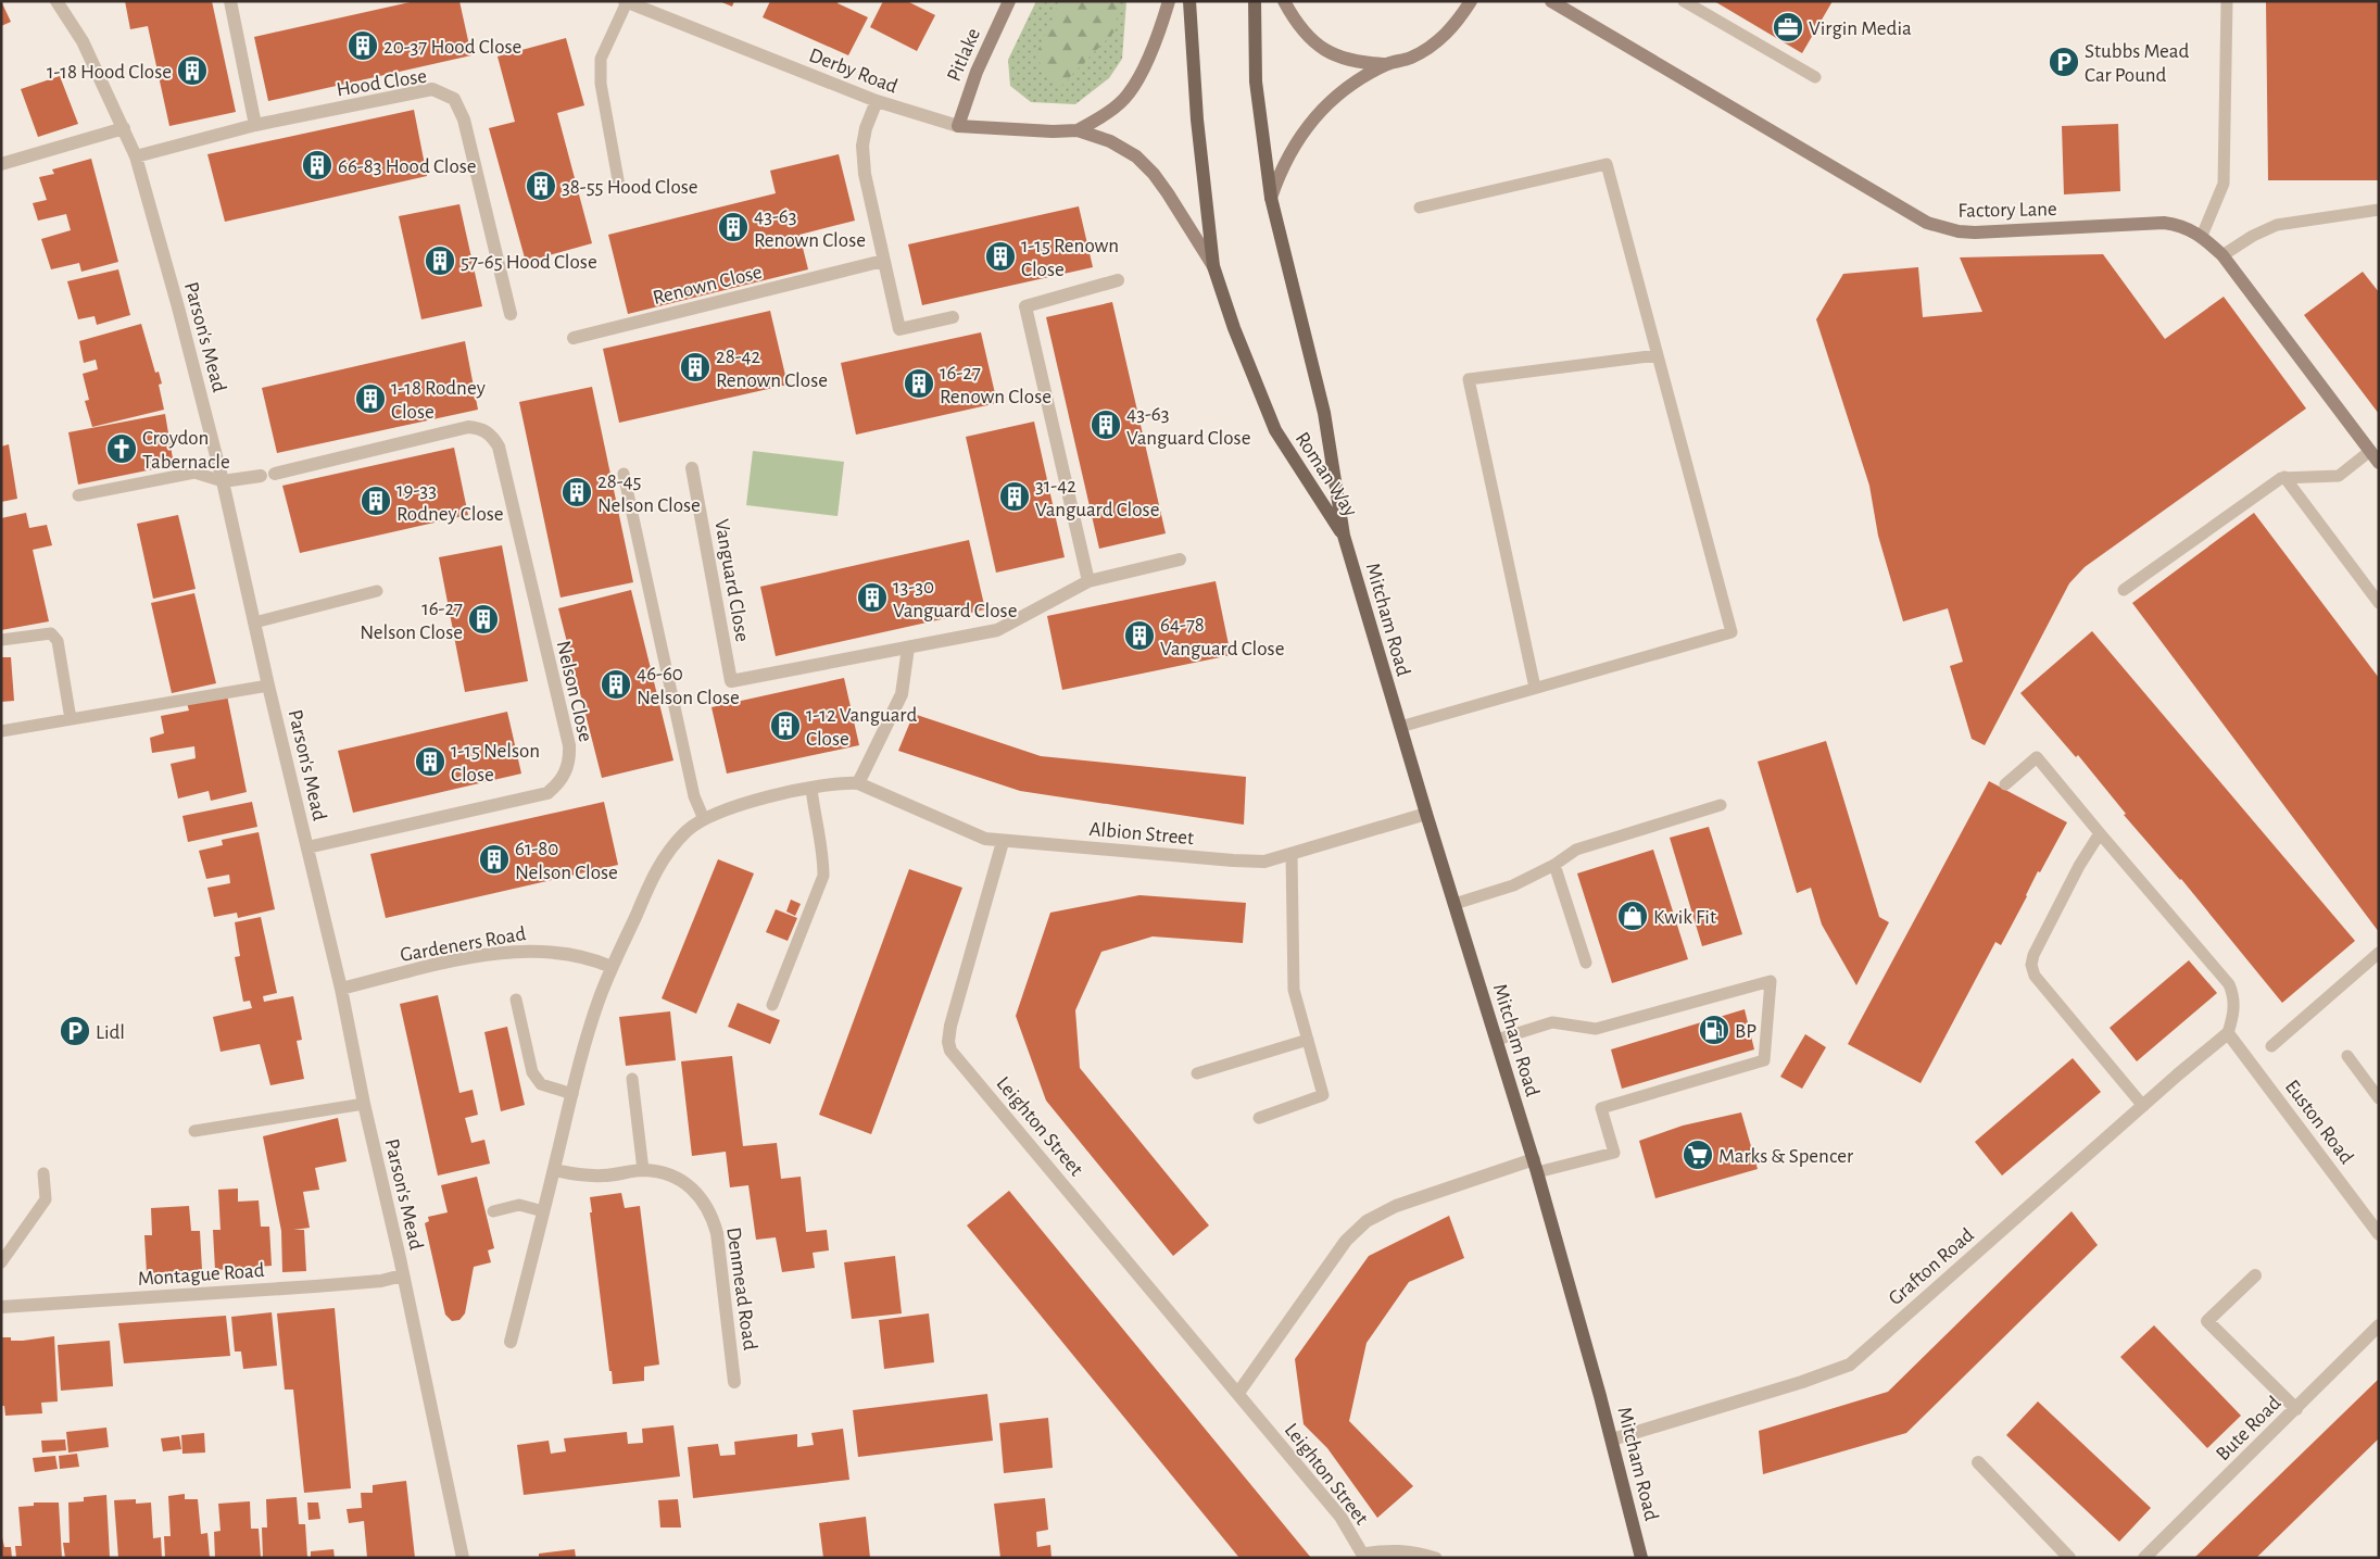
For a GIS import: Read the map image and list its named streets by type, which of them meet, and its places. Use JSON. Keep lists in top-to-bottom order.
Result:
{
  "streets": {
    "main road": ["Roman Way", "Mitcham Road"],
    "street": [
      "Pitlake",
      "Derby Road",
      "Hood Close",
      "Factory Lane",
      "Renown Close",
      "Parson's Mead",
      "Vanguard Close",
      "Nelson Close",
      "Albion Street",
      "Gardeners Road",
      "Euston Road",
      "Leighton Street",
      "Grafton Road",
      "Montague Road",
      "Denmead Road",
      "Bute Road"
    ]
  },
  "crossings": [
    ["Pitlake", "Derby Road"],
    ["Derby Road", "Roman Way"],
    ["Hood Close", "Parson's Mead"],
    ["Parson's Mead", "Nelson Close"],
    ["Parson's Mead", "Gardeners Road"],
    ["Parson's Mead", "Montague Road"],
    ["Roman Way", "Mitcham Road"],
    ["Mitcham Road", "Albion Street"],
    ["Mitcham Road", "Grafton Road"],
    ["Albion Street", "Leighton Street"],
    ["Euston Road", "Grafton Road"]
  ],
  "places": {
    "office": ["Virgin Media"],
    "building": [
      "20-37 Hood Close",
      "1-18 Hood Close",
      "66-83 Hood Close",
      "38-55 Hood Close",
      "43-63 Renown Close",
      "1-15 Renown Close",
      "57-65 Hood Close",
      "28-42 Renown Close",
      "16-27 Renown Close",
      "1-18 Rodney Close",
      "43-63 Vanguard Close",
      "28-45 Nelson Close",
      "31-42 Vanguard Close",
      "19-33 Rodney Close",
      "13-30 Vanguard Close",
      "16-27 Nelson Close",
      "64-78 Vanguard Close",
      "46-60 Nelson Close",
      "1-12 Vanguard Close",
      "1-15 Nelson Close",
      "61-80 Nelson Close"
    ],
    "parking": ["Stubbs Mead Car Pound", "Lidl"],
    "church": ["Croydon Tabernacle"],
    "shop": ["Kwik Fit"],
    "fuel station": ["BP"],
    "supermarket": ["Marks & Spencer"]
  }
}
